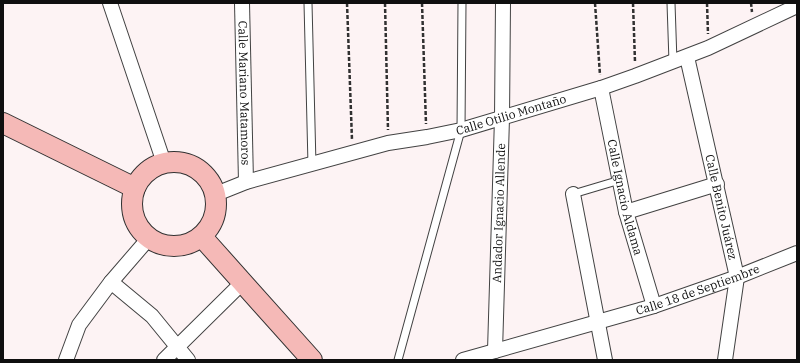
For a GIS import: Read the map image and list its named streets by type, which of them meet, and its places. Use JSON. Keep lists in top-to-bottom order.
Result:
{
  "streets": {
    "street": [
      "Calle Mariano Matamoros",
      "Calle Otilio Montaño",
      "Calle Ignacio Aldama",
      "Calle Benito Juárez",
      "Andador Ignacio Allende",
      "Calle 18 de Septiembre"
    ]
  },
  "crossings": [
    ["Calle Mariano Matamoros", "Calle Otilio Montaño"],
    ["Calle Otilio Montaño", "Calle Ignacio Aldama"],
    ["Calle Otilio Montaño", "Calle Benito Juárez"],
    ["Calle Otilio Montaño", "Andador Ignacio Allende"],
    ["Calle Ignacio Aldama", "Calle 18 de Septiembre"],
    ["Calle Benito Juárez", "Calle 18 de Septiembre"],
    ["Andador Ignacio Allende", "Calle 18 de Septiembre"]
  ]
}
